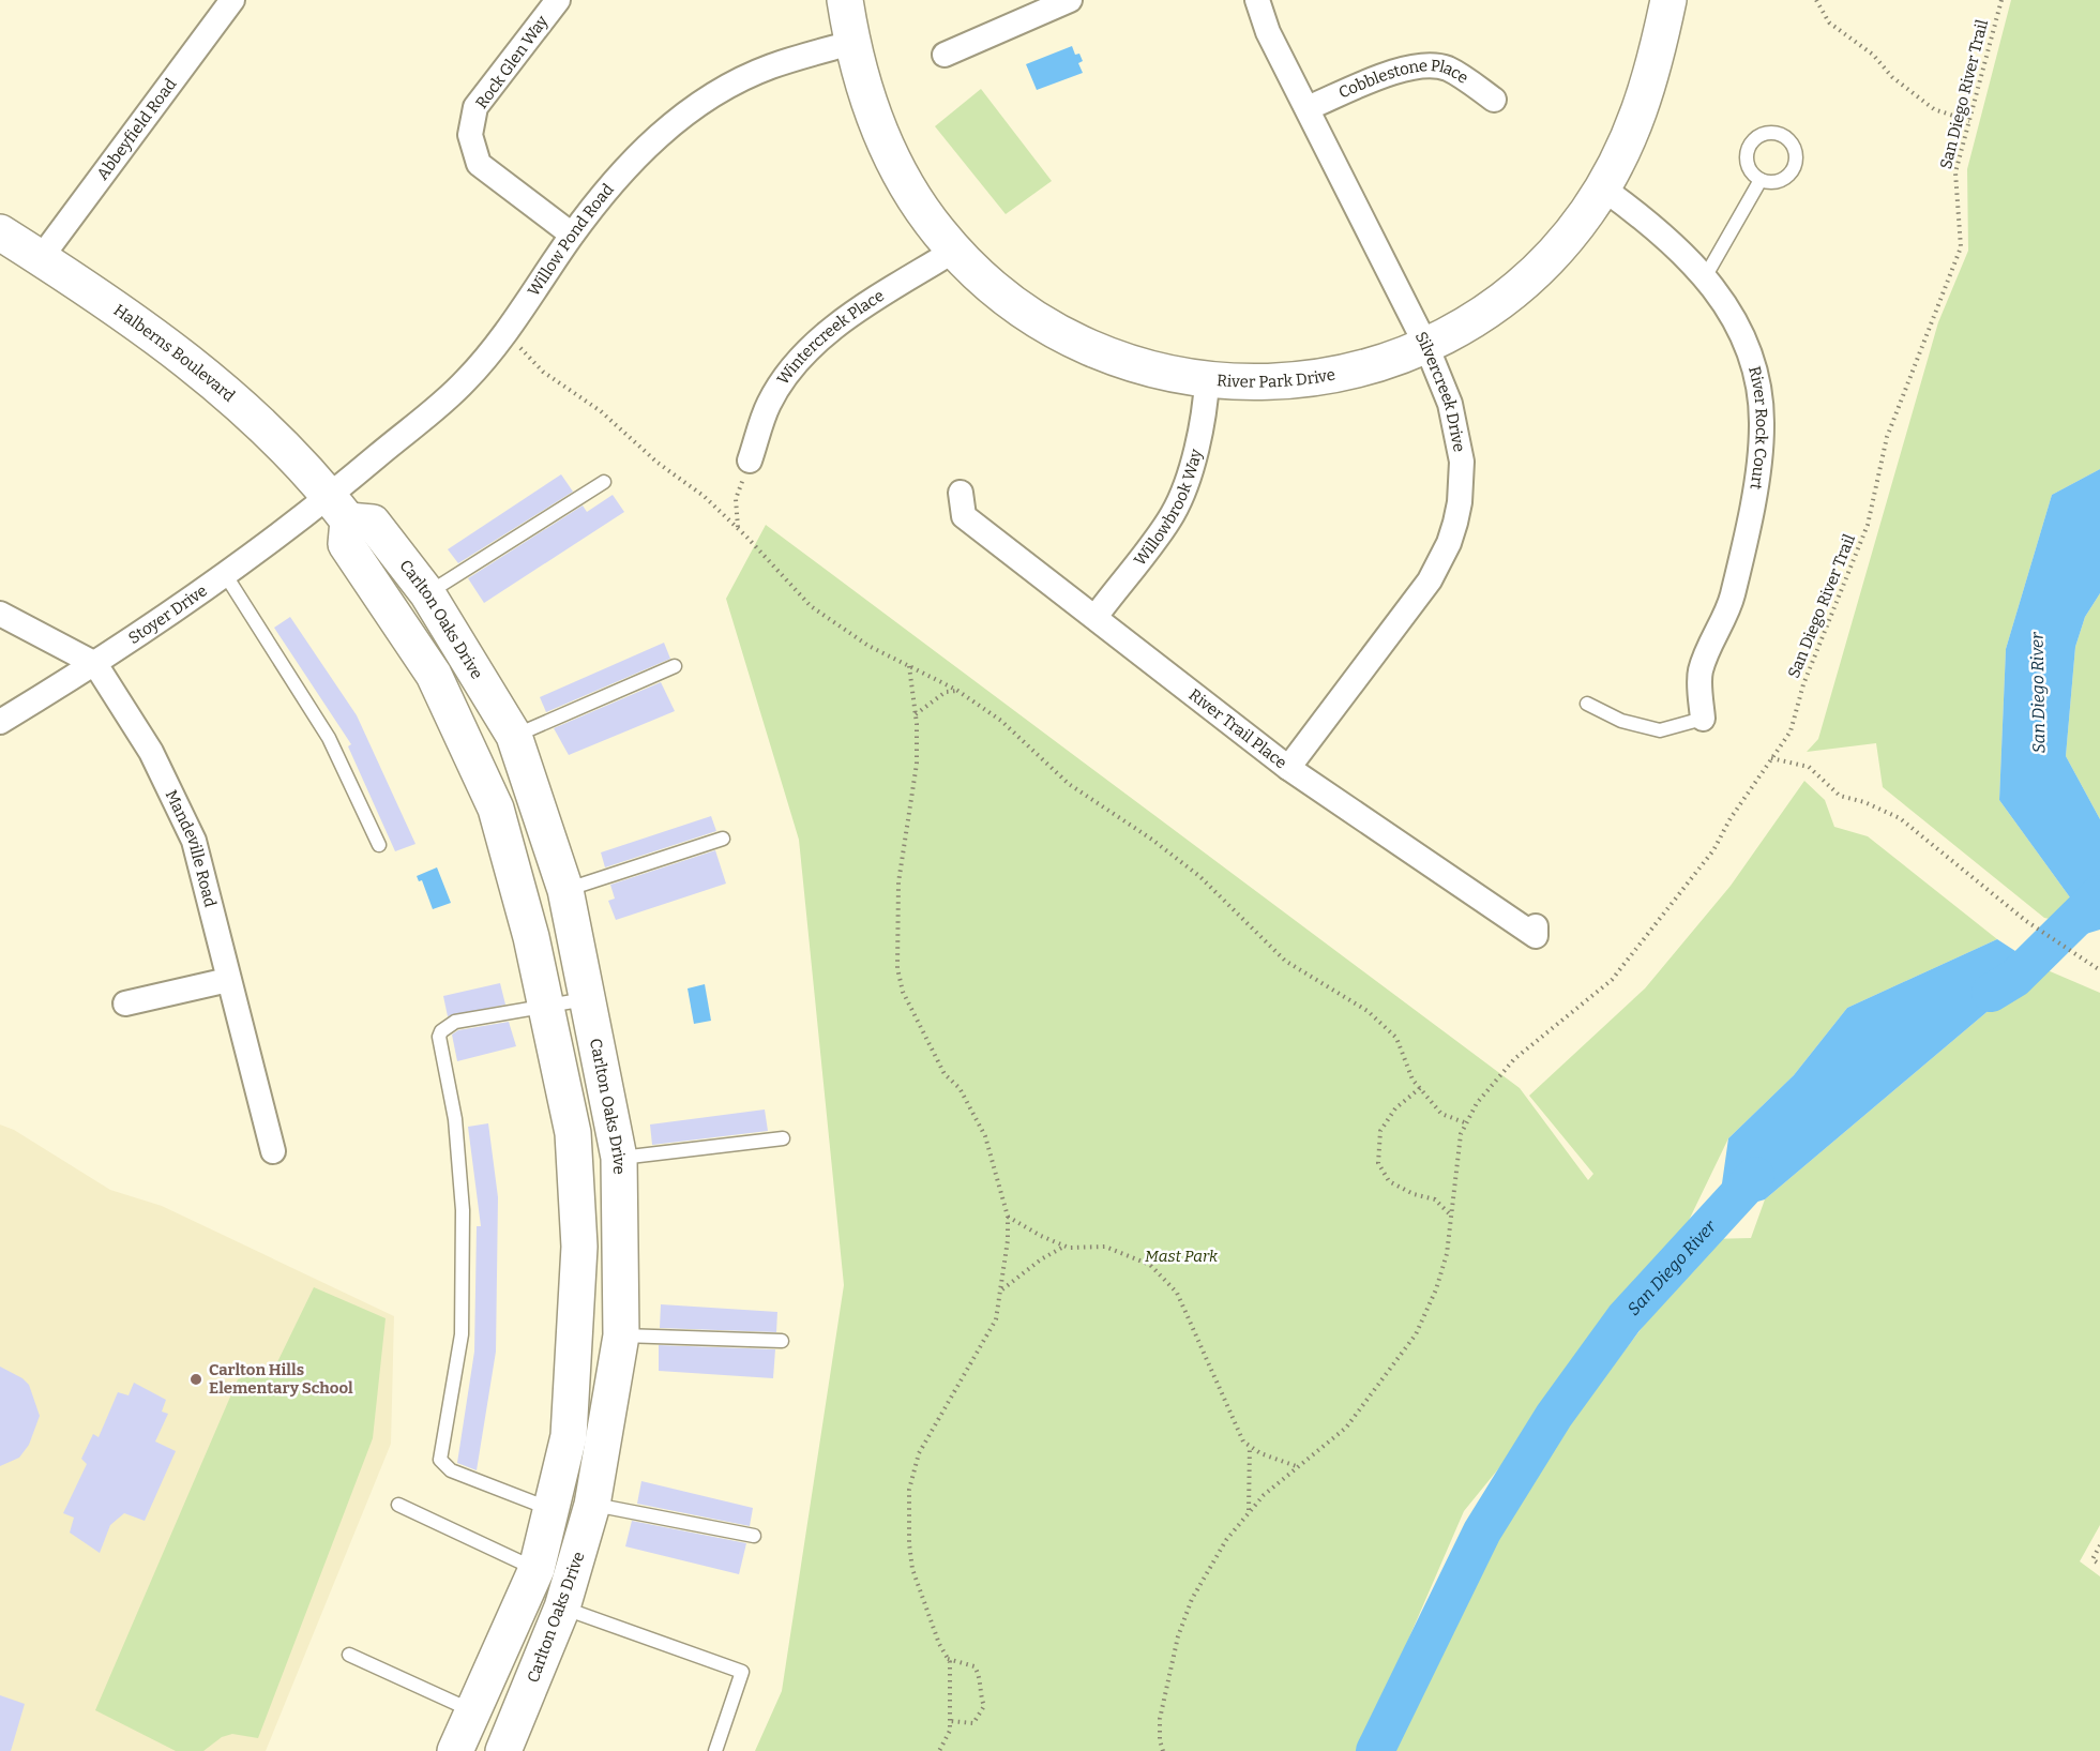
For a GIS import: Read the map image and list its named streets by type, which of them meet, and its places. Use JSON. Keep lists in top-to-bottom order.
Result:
{
  "streets": {
    "main road": ["Halberns Boulevard", "River Park Drive", "Carlton Oaks Drive"],
    "street": [
      "Rock Glen Way",
      "Cobblestone Place",
      "Abbeyfield Road",
      "Willow Pond Road",
      "Wintercreek Place",
      "Silvercreek Drive",
      "River Rock Court",
      "Willowbrook Way",
      "Stoyer Drive",
      "River Trail Place",
      "Mandeville Road"
    ],
    "path": ["San Diego River Trail"]
  },
  "crossings": [
    ["Rock Glen Way", "Willow Pond Road"],
    ["Cobblestone Place", "Silvercreek Drive"],
    ["Abbeyfield Road", "Halberns Boulevard"],
    ["Willow Pond Road", "Halberns Boulevard"],
    ["Willow Pond Road", "River Park Drive"],
    ["Willow Pond Road", "Stoyer Drive"],
    ["Willow Pond Road", "Carlton Oaks Drive"],
    ["Wintercreek Place", "River Park Drive"],
    ["Halberns Boulevard", "Stoyer Drive"],
    ["Halberns Boulevard", "Carlton Oaks Drive"],
    ["River Park Drive", "Silvercreek Drive"],
    ["River Park Drive", "River Rock Court"],
    ["River Park Drive", "Willowbrook Way"],
    ["Silvercreek Drive", "River Trail Place"],
    ["Willowbrook Way", "River Trail Place"],
    ["Stoyer Drive", "Carlton Oaks Drive"],
    ["Stoyer Drive", "Mandeville Road"]
  ],
  "water": ["San Diego River"],
  "parks": ["Mast Park"],
  "places": ["Carlton Hills Elementary School"]
}
